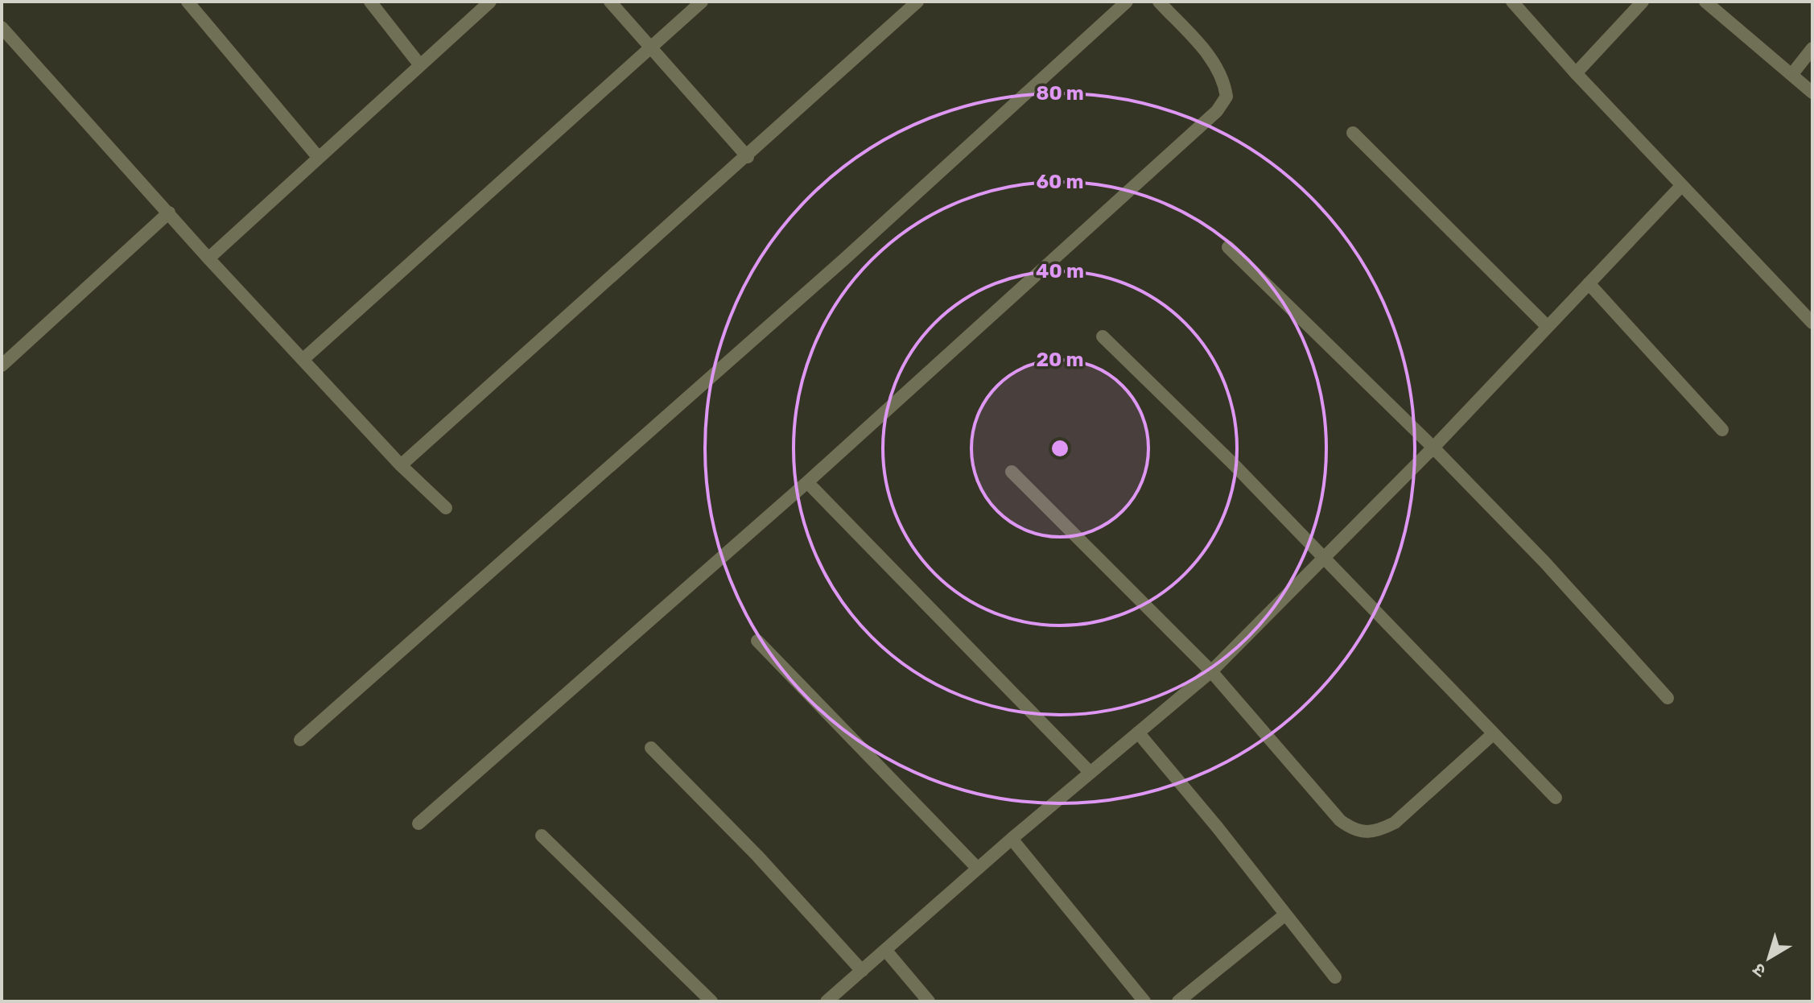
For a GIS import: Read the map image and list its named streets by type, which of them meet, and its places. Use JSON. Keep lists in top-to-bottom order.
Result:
{
  "north": "bottom left",
  "rings": [
    "80 m",
    "60 m",
    "40 m",
    "20 m"
  ]
}
